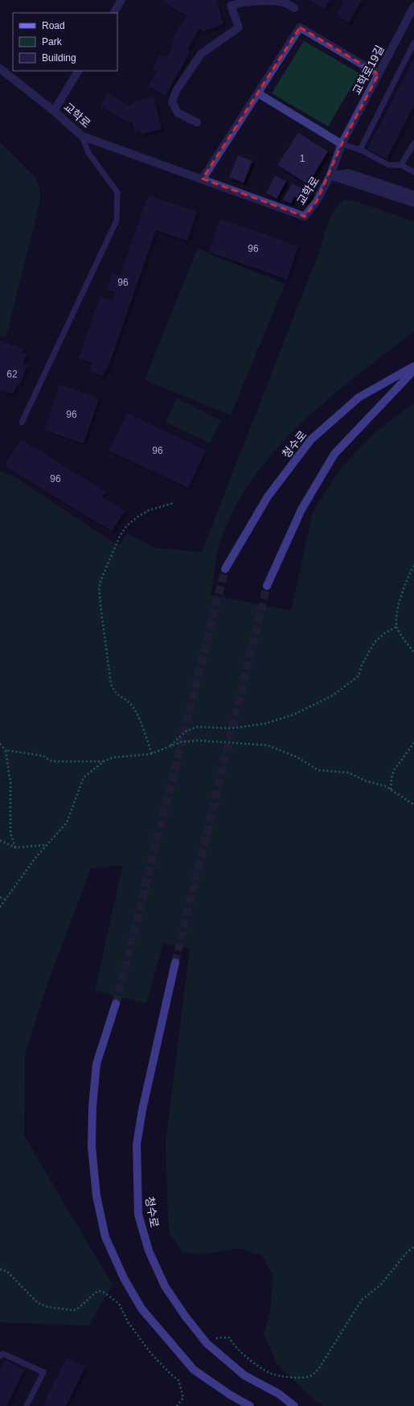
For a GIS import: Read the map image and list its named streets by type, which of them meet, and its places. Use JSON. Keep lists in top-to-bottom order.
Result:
{
  "streets": {
    "main road": ["청수로"],
    "street": ["교학로19길", "교학로"]
  },
  "crossings": [
    ["교학로19길", "교학로"]
  ],
  "house_numbers": [
    "1",
    "96",
    "96",
    "62",
    "96",
    "96",
    "96"
  ],
  "legend": ["Road", "Park", "Building"]
}
